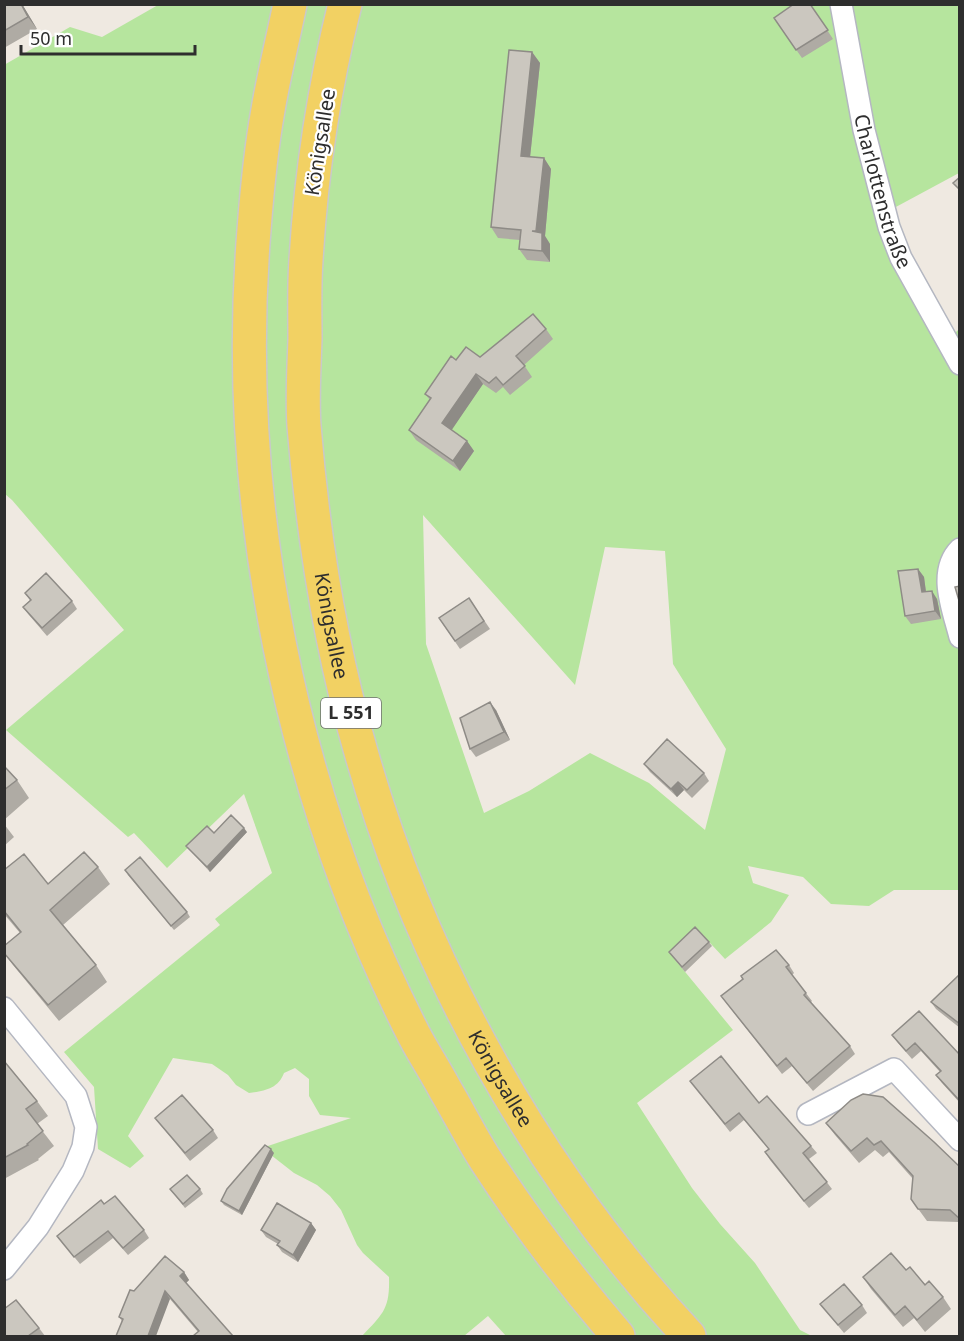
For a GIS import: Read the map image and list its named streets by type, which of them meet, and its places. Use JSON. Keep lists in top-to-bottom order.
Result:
{
  "streets": {
    "main road": ["Königsallee", "L 551"],
    "street": ["Charlottenstraße"]
  },
  "scale_bar": "50 m"
}
